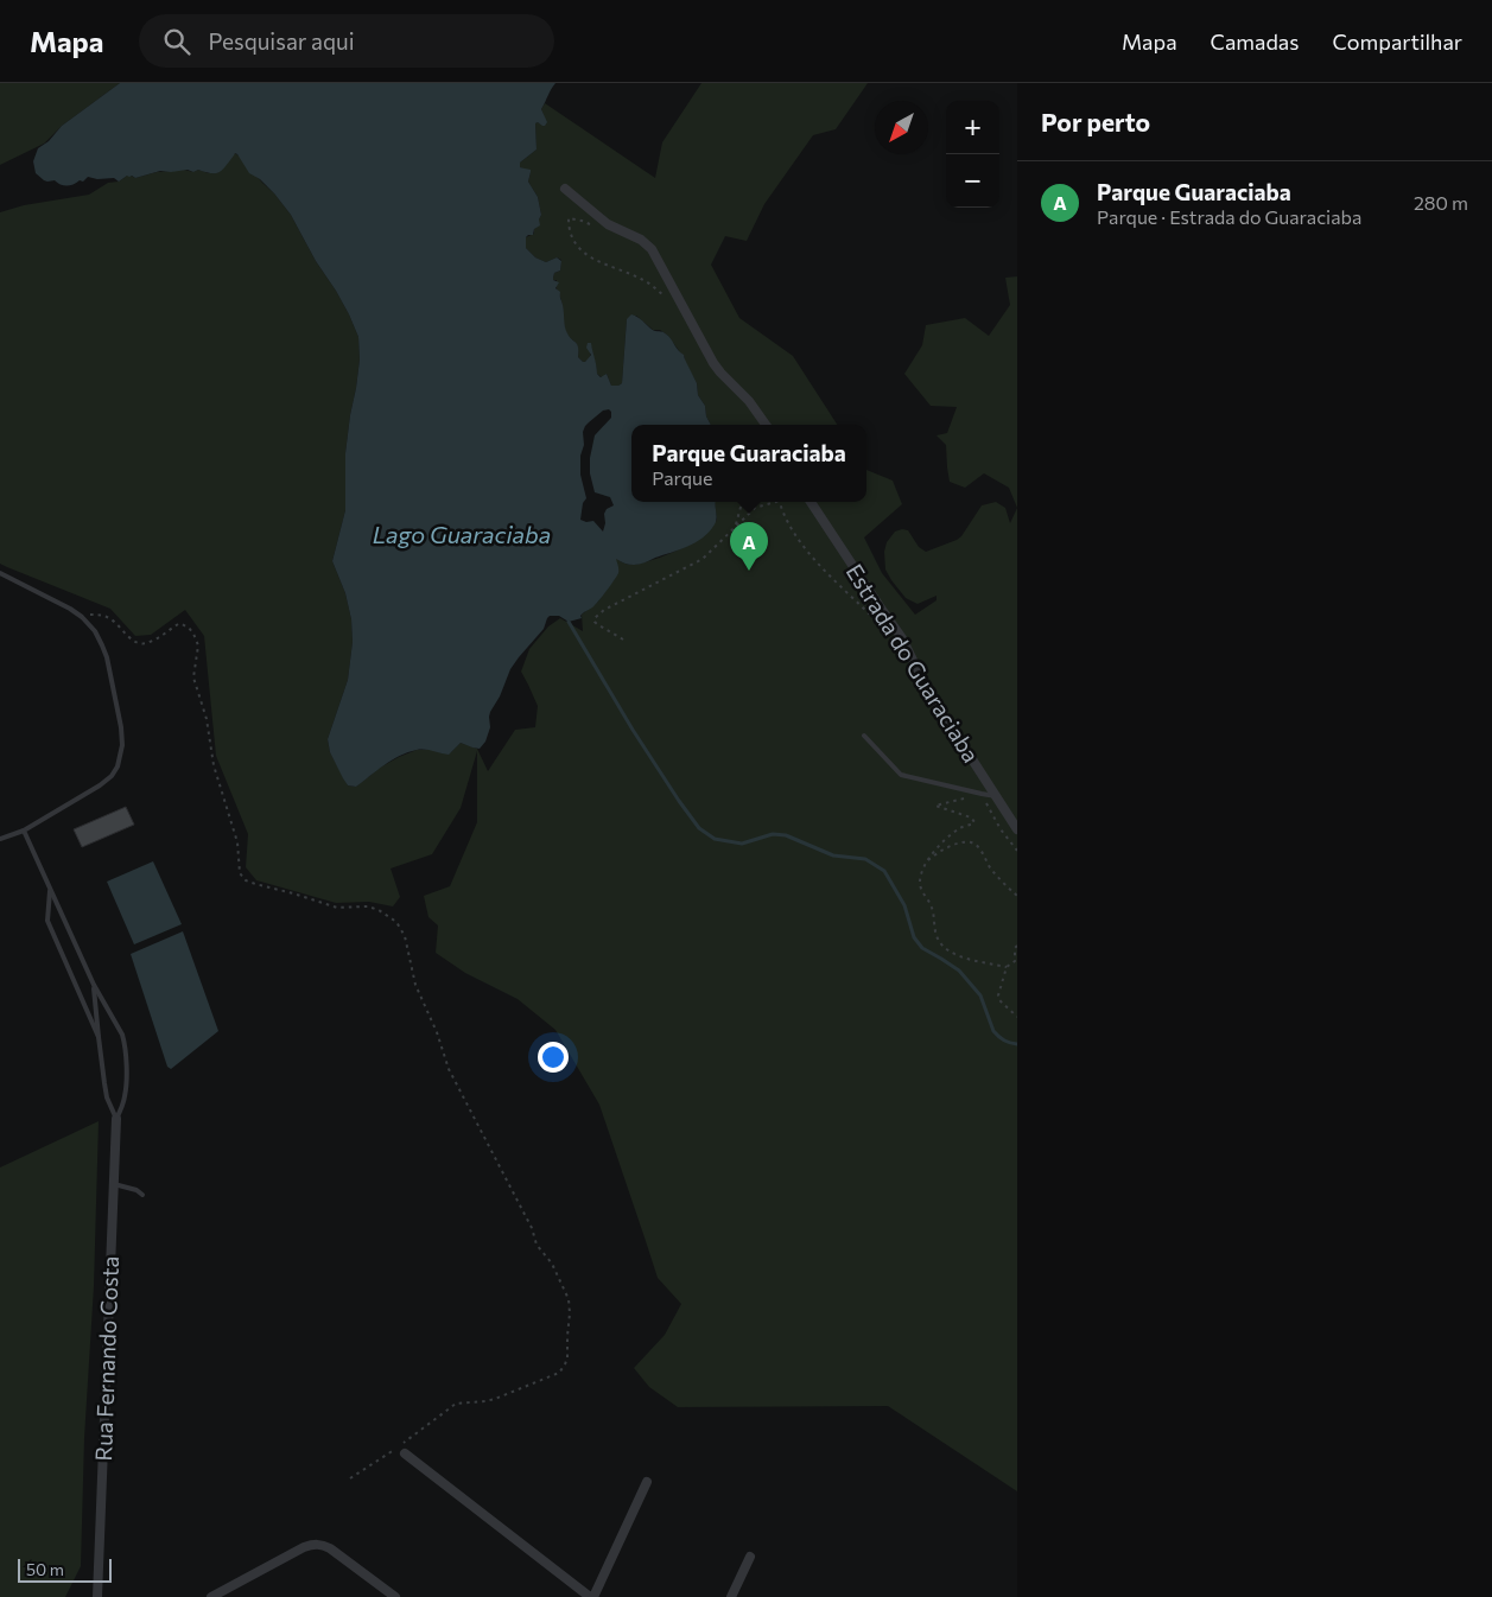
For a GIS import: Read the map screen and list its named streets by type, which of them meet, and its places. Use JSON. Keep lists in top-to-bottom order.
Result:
{
  "streets": {
    "street": ["Estrada do Guaraciaba", "Rua Fernando Costa"]
  },
  "water": ["Lago Guaraciaba"],
  "scale_bar": "50 m",
  "north": "bottom left",
  "page": {
    "header": "Mapa",
    "search": "Pesquisar aqui",
    "nav": ["Mapa", "Camadas", "Compartilhar"],
    "heading": "Por perto",
    "map_buttons": ["+", "−"],
    "list": [
      {
        "mark": "A",
        "name": "Parque Guaraciaba",
        "note": "Parque · Estrada do Guaraciaba",
        "value": "280 m"
      }
    ],
    "popup": ["Parque Guaraciaba", "Parque"],
    "pins": "A",
    "scale": "50 m"
  }
}
